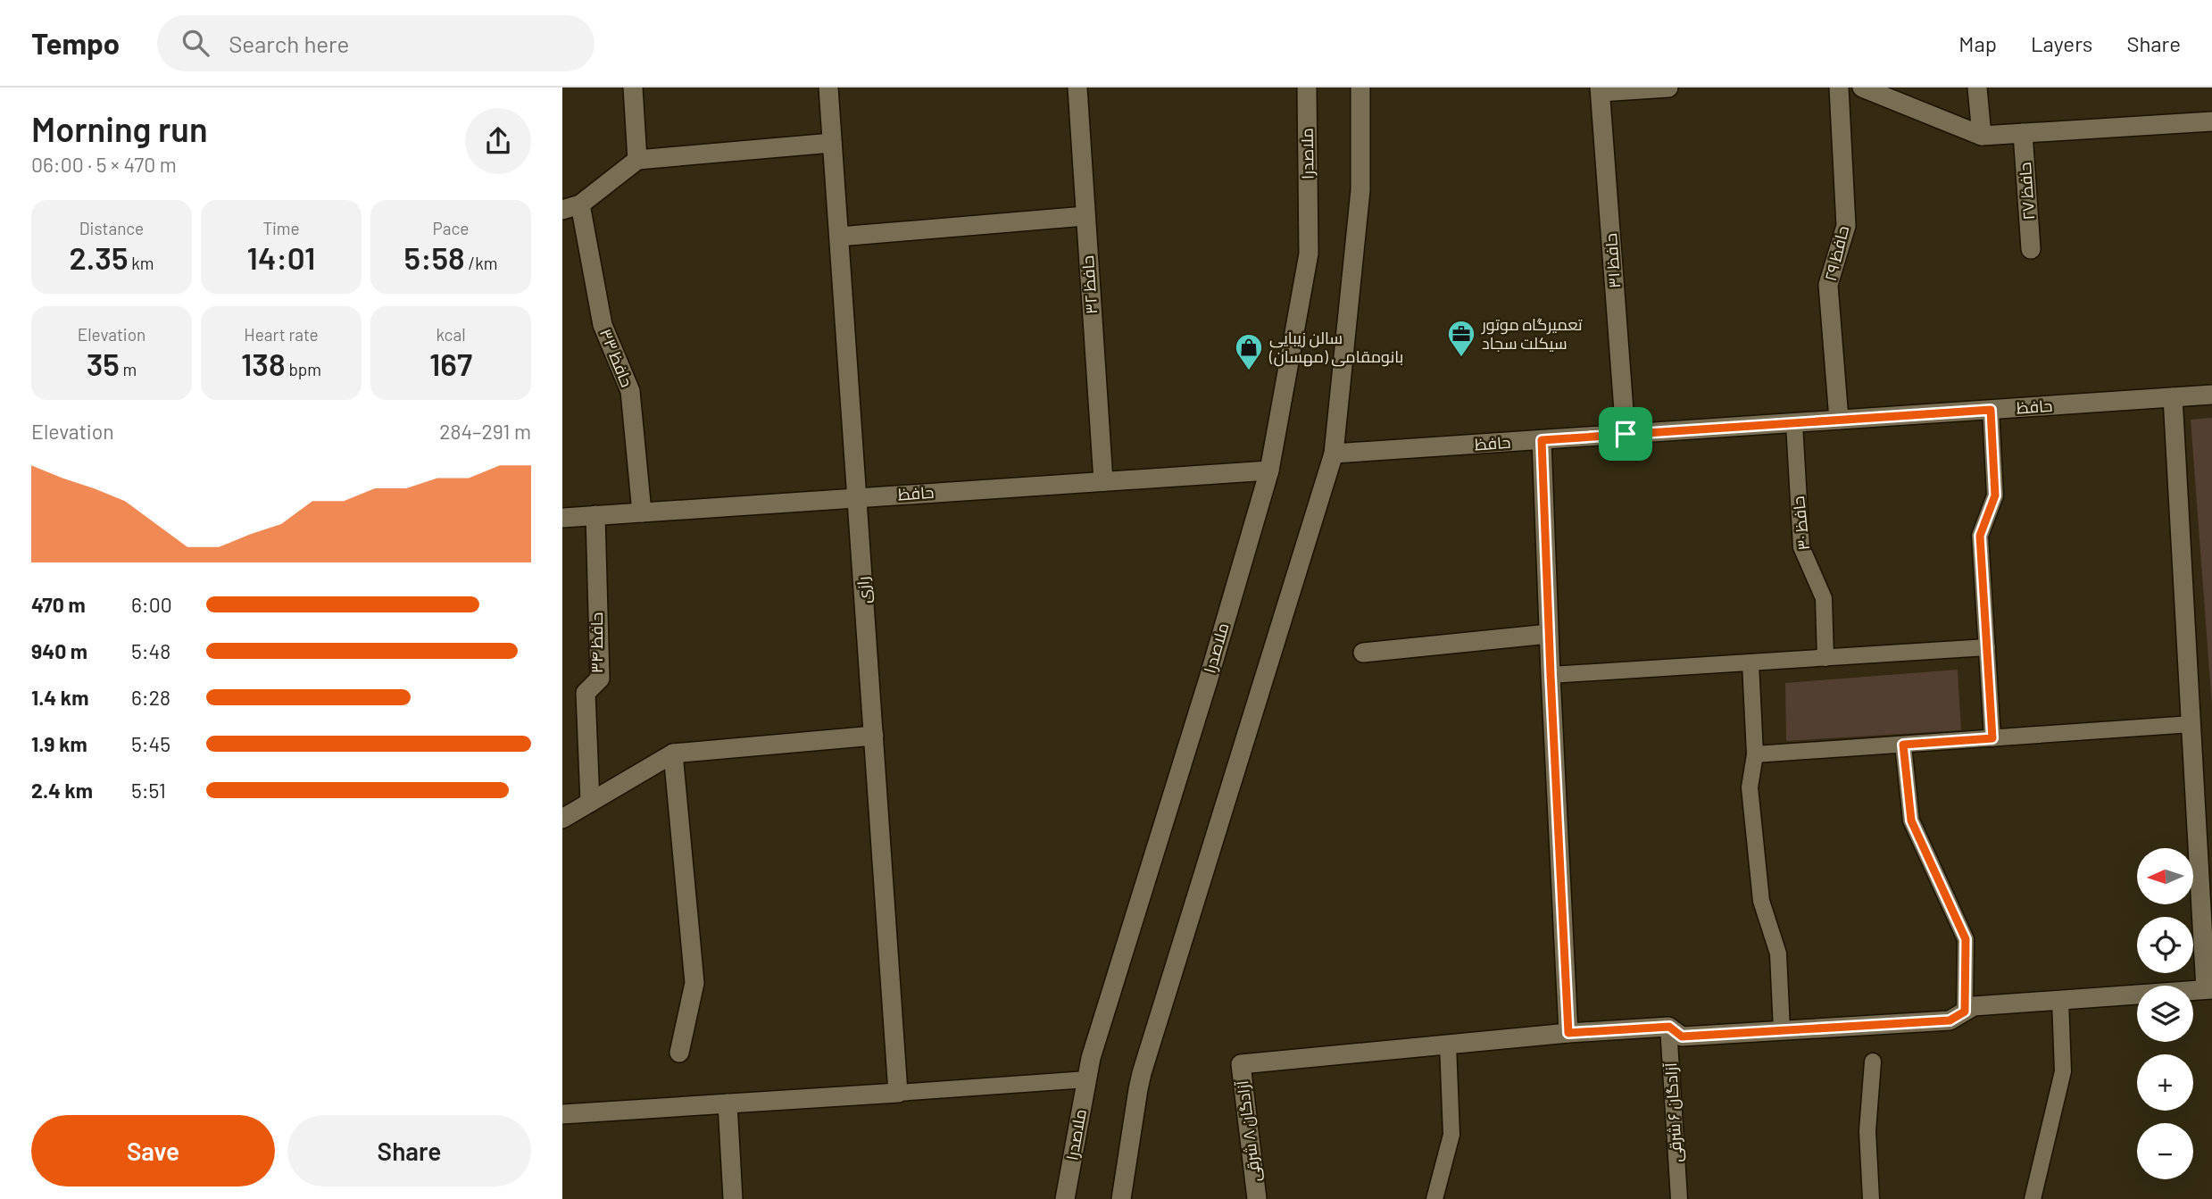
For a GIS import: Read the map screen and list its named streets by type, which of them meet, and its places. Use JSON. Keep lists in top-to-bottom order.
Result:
{
  "streets": {
    "street": [
      "ملاصدرا",
      "حافظ ۲۷",
      "حافظ ۲۹",
      "حافظ ۳۱",
      "حافظ ۳۲",
      "حافظ ۳۳",
      "حافظ",
      "رازی",
      "حافظ ۳۴",
      "آزادگان ۸ شرقی"
    ],
    "lane": ["حافظ ۳۰", "آزادگان ۶ شرقی"]
  },
  "crossings": [
    ["ملاصدرا", "حافظ"],
    ["حافظ ۲۹", "حافظ"],
    ["حافظ ۳۱", "حافظ"],
    ["حافظ ۳۲", "حافظ"],
    ["حافظ ۳۳", "حافظ"],
    ["حافظ", "حافظ ۳۰"],
    ["حافظ", "رازی"],
    ["حافظ", "حافظ ۳۴"]
  ],
  "places": {
    "office": ["تعمیرگاه موتور سیکلت سجاد"],
    "shop": ["سالن زیبایی بانومقامی (مهسان)"]
  },
  "north": "left",
  "page": {
    "header": "Tempo",
    "search": "Search here",
    "nav": ["Map", "Layers", "Share"],
    "heading": ["Morning run", "06:00 · 5 × 470 m"],
    "stats": [
      ["Distance", "2.35 km"],
      ["Time", "14:01"],
      ["Pace", "5:58 /km"],
      ["Elevation", "35 m"],
      ["Heart rate", "138 bpm"],
      ["kcal", "167"]
    ],
    "chart": ["Elevation", "284–291 m"],
    "list": [
      {
        "name": "470 m",
        "note": "6:00"
      },
      {
        "name": "940 m",
        "note": "5:48"
      },
      {
        "name": "1.4 km",
        "note": "6:28"
      },
      {
        "name": "1.9 km",
        "note": "5:45"
      },
      {
        "name": "2.4 km",
        "note": "5:51"
      }
    ],
    "map_buttons": ["+", "−"],
    "buttons": ["Save", "Share"]
  }
}
